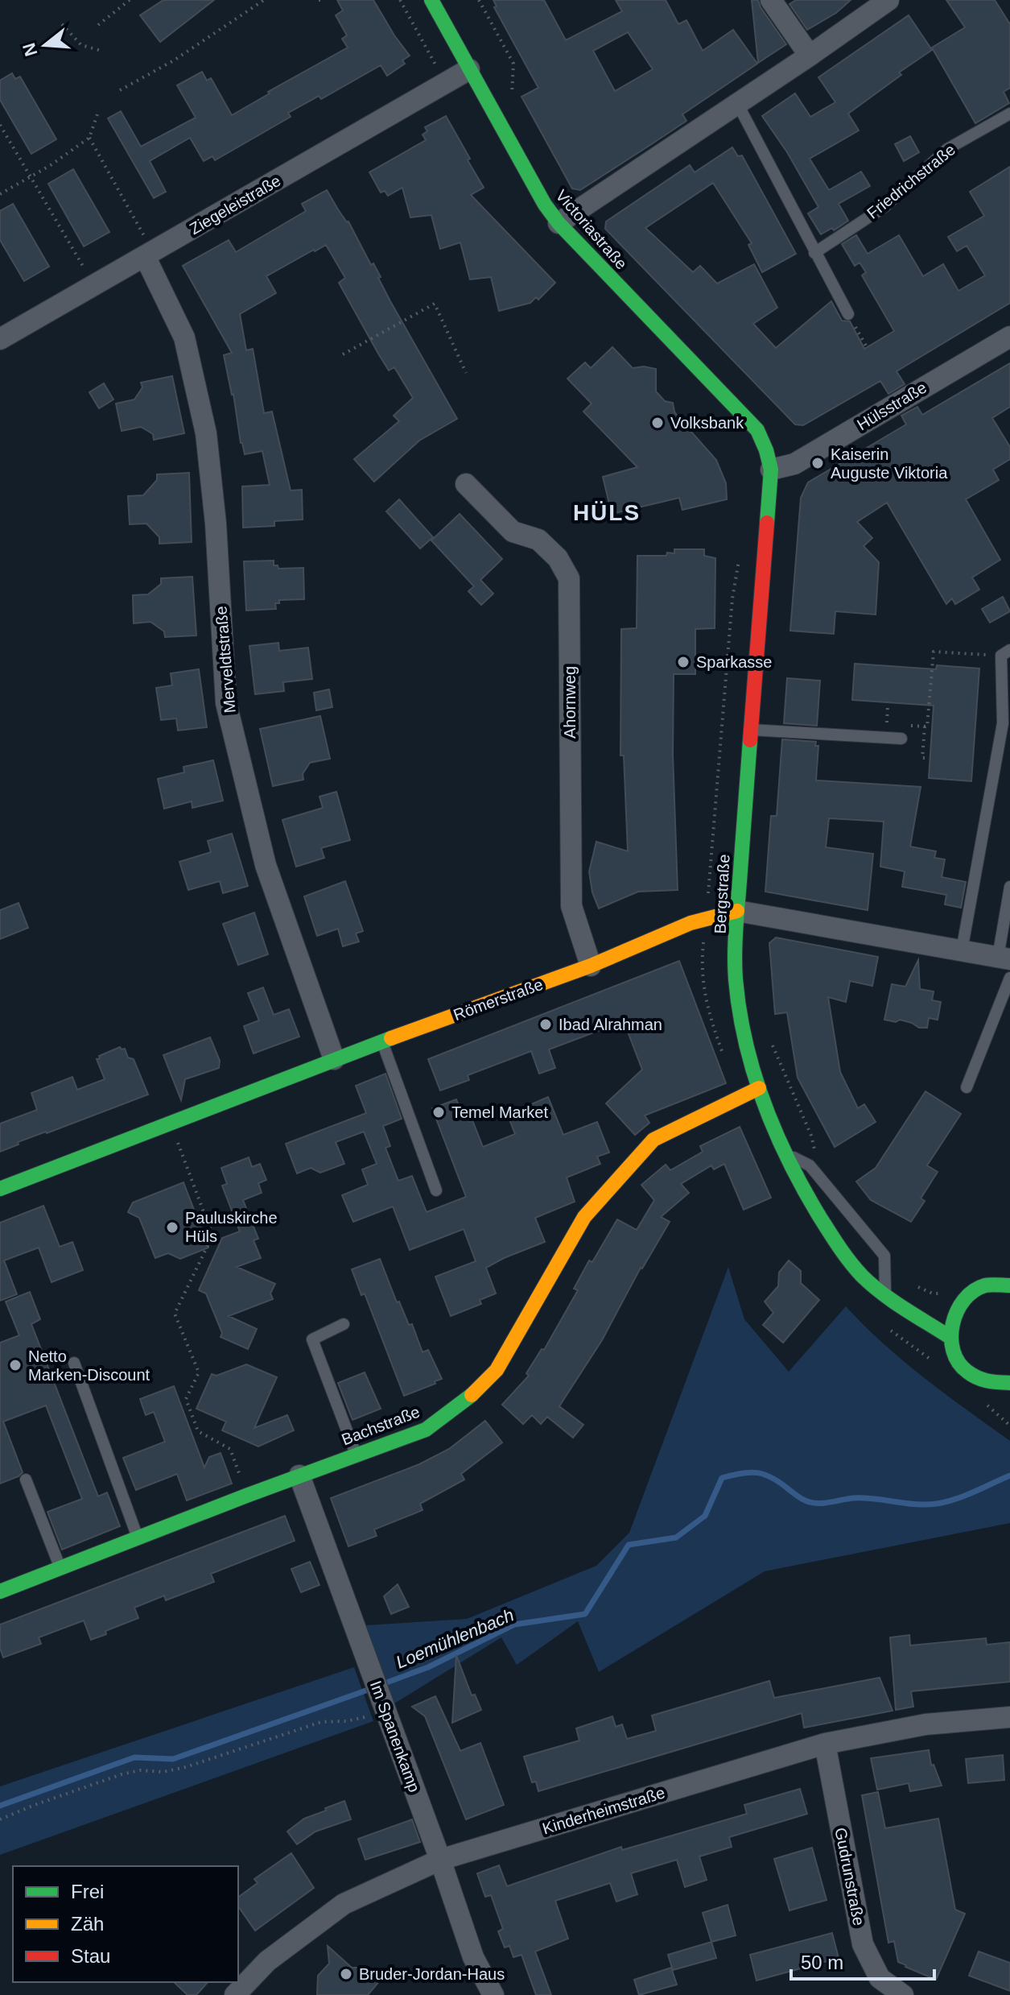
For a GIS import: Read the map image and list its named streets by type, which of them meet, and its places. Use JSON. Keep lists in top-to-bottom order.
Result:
{
  "streets": {
    "main road": [
      "Victoriastraße",
      "Bergstraße",
      "Römerstraße",
      "Bachstraße"
    ],
    "street": [
      "Ziegeleistraße",
      "Hülsstraße",
      "Merveldtstraße",
      "Ahornweg",
      "Im Spanenkamp",
      "Kinderheimstraße",
      "Gudrunstraße"
    ],
    "lane": ["Friedrichstraße"]
  },
  "crossings": [
    ["Ziegeleistraße", "Victoriastraße"],
    ["Ziegeleistraße", "Merveldtstraße"],
    ["Victoriastraße", "Hülsstraße"],
    ["Victoriastraße", "Bergstraße"],
    ["Hülsstraße", "Bergstraße"],
    ["Merveldtstraße", "Römerstraße"],
    ["Ahornweg", "Römerstraße"],
    ["Bergstraße", "Römerstraße"],
    ["Bergstraße", "Bachstraße"],
    ["Bachstraße", "Im Spanenkamp"],
    ["Im Spanenkamp", "Kinderheimstraße"],
    ["Kinderheimstraße", "Gudrunstraße"]
  ],
  "districts": ["HÜLS"],
  "water": ["Loemühlenbach"],
  "places": [
    "Volksbank",
    "Kaiserin Auguste Viktoria",
    "Sparkasse",
    "Ibad Alrahman",
    "Temel Market",
    "Pauluskirche Hüls",
    "Netto Marken-Discount",
    "Bruder-Jordan-Haus"
  ],
  "legend": ["Frei", "Zäh", "Stau"],
  "scale_bar": "50 m",
  "north": "left"
}
